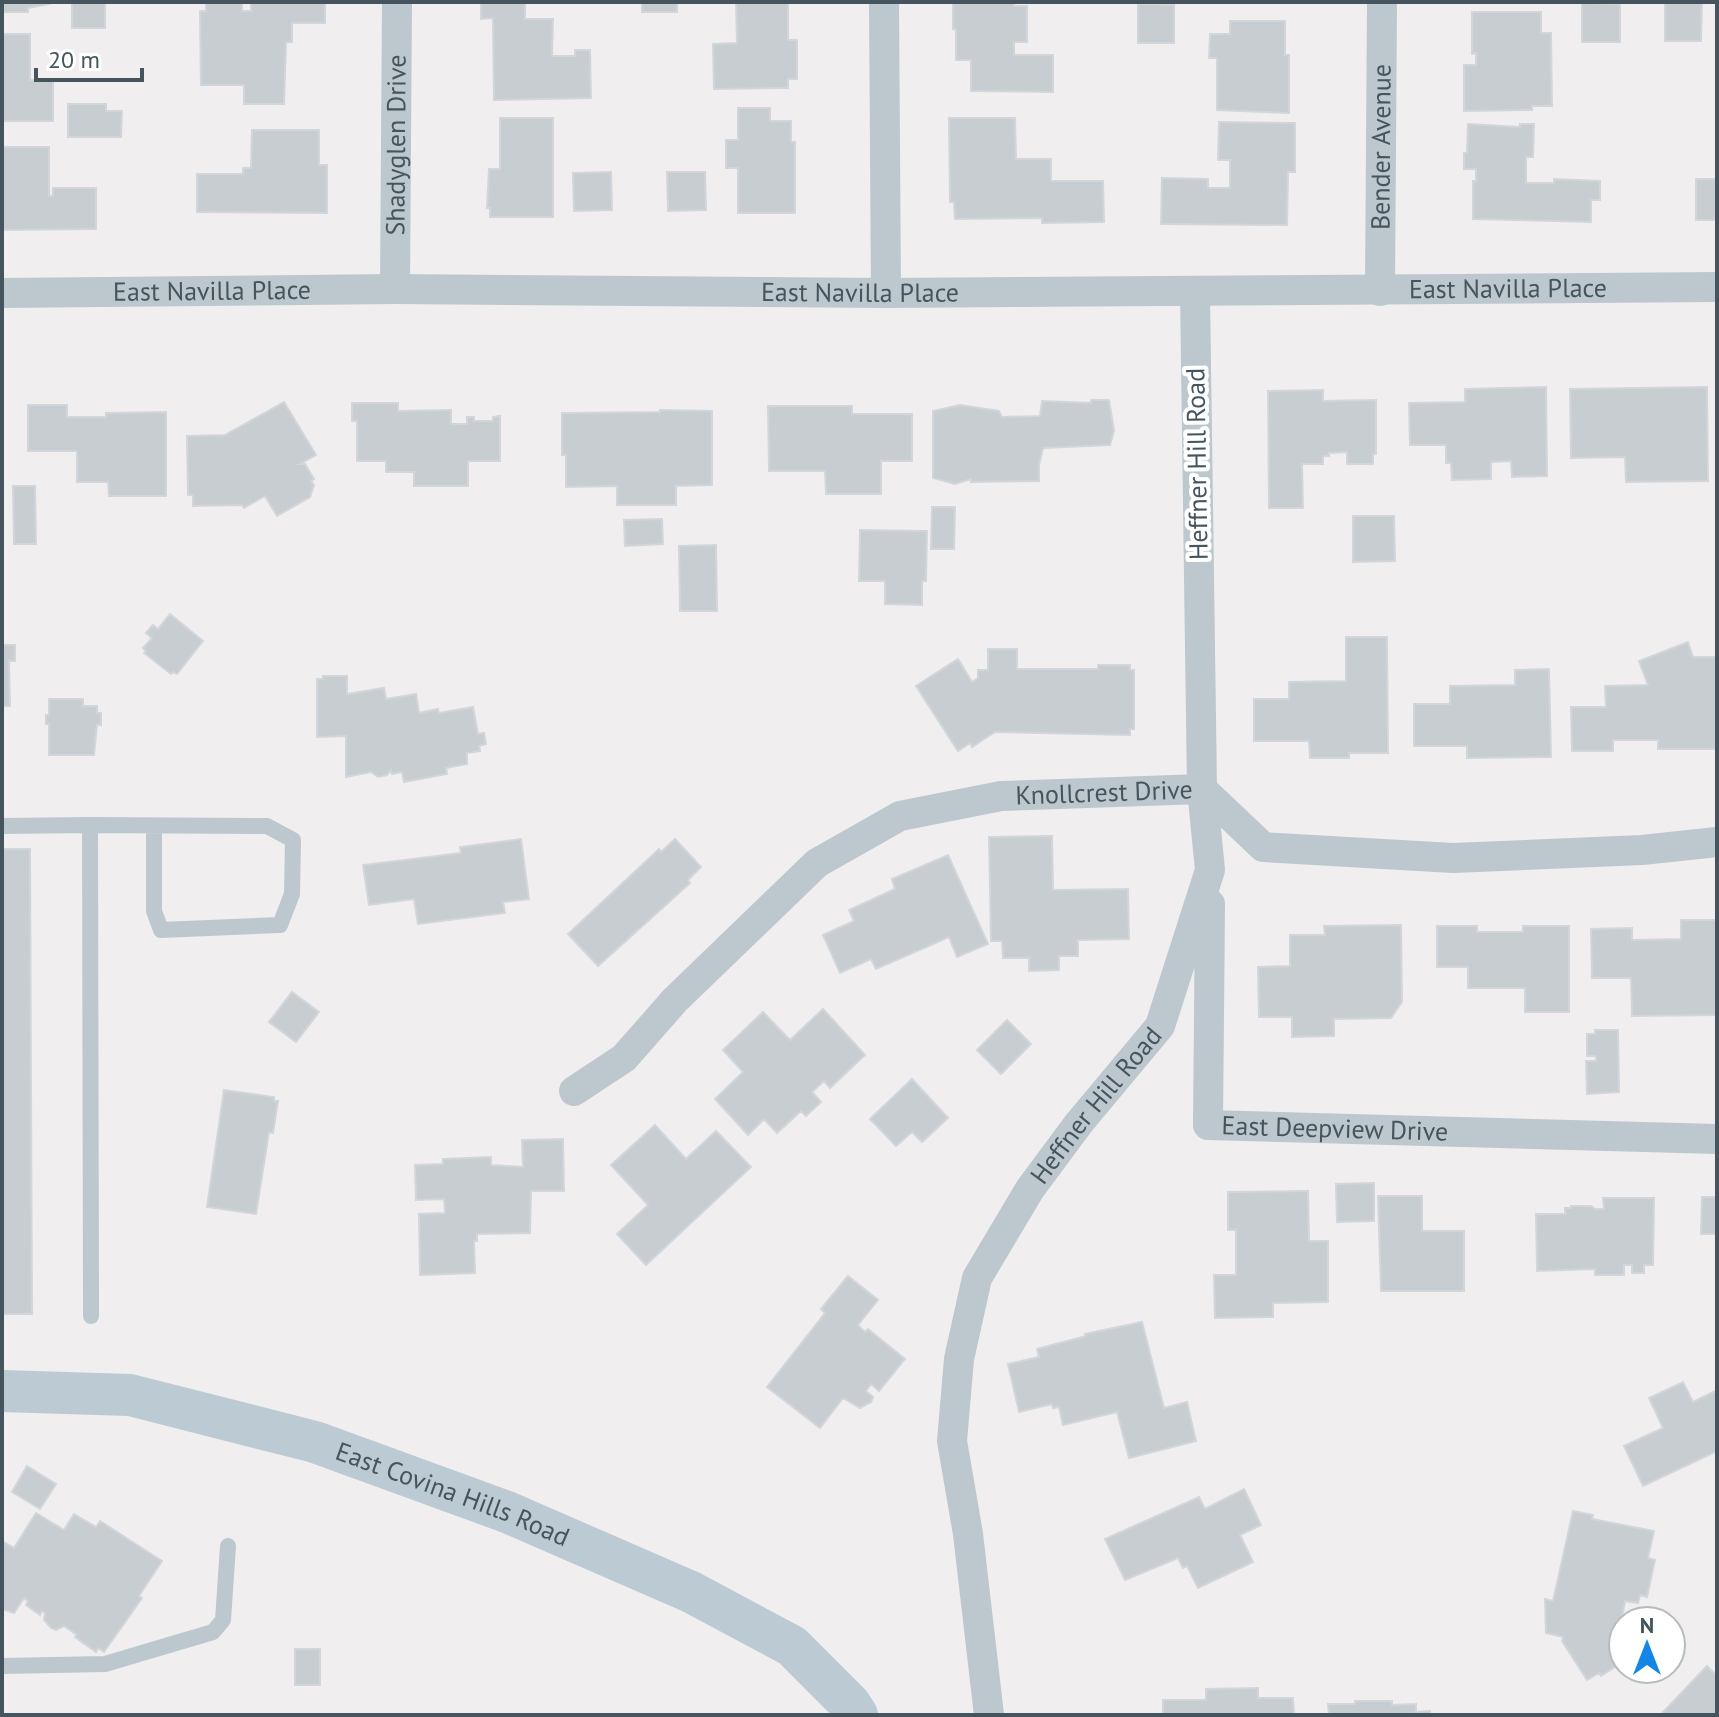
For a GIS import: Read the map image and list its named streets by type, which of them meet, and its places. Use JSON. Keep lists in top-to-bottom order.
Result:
{
  "streets": {
    "street": [
      "Shadyglen Drive",
      "Bender Avenue",
      "East Navilla Place",
      "Heffner Hill Road",
      "Knollcrest Drive",
      "East Deepview Drive",
      "East Covina Hills Road"
    ]
  },
  "crossings": [
    ["Shadyglen Drive", "East Navilla Place"],
    ["Bender Avenue", "East Navilla Place"],
    ["East Navilla Place", "Heffner Hill Road"],
    ["Heffner Hill Road", "Knollcrest Drive"],
    ["Heffner Hill Road", "East Deepview Drive"]
  ],
  "scale_bar": "20 m",
  "north": "top"
}
